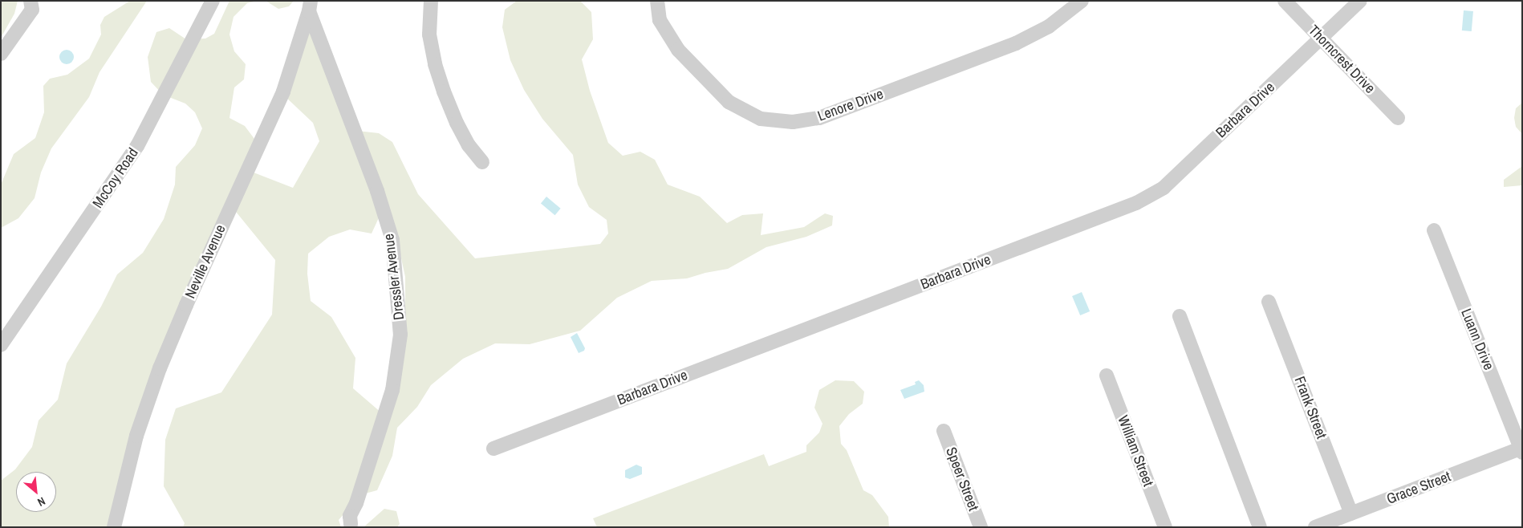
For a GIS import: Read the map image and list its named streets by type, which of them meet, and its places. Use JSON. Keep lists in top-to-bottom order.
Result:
{
  "streets": {
    "street": [
      "Thorncrest Drive",
      "Lenore Drive",
      "Barbara Drive",
      "McCoy Road",
      "Neville Avenue",
      "Dressler Avenue",
      "Luann Drive",
      "Frank Street",
      "William Street",
      "Speer Street",
      "Grace Street"
    ]
  },
  "crossings": [
    ["Thorncrest Drive", "Barbara Drive"],
    ["Neville Avenue", "Dressler Avenue"],
    ["Luann Drive", "Grace Street"],
    ["Frank Street", "Grace Street"]
  ],
  "north": "bottom right"
}
